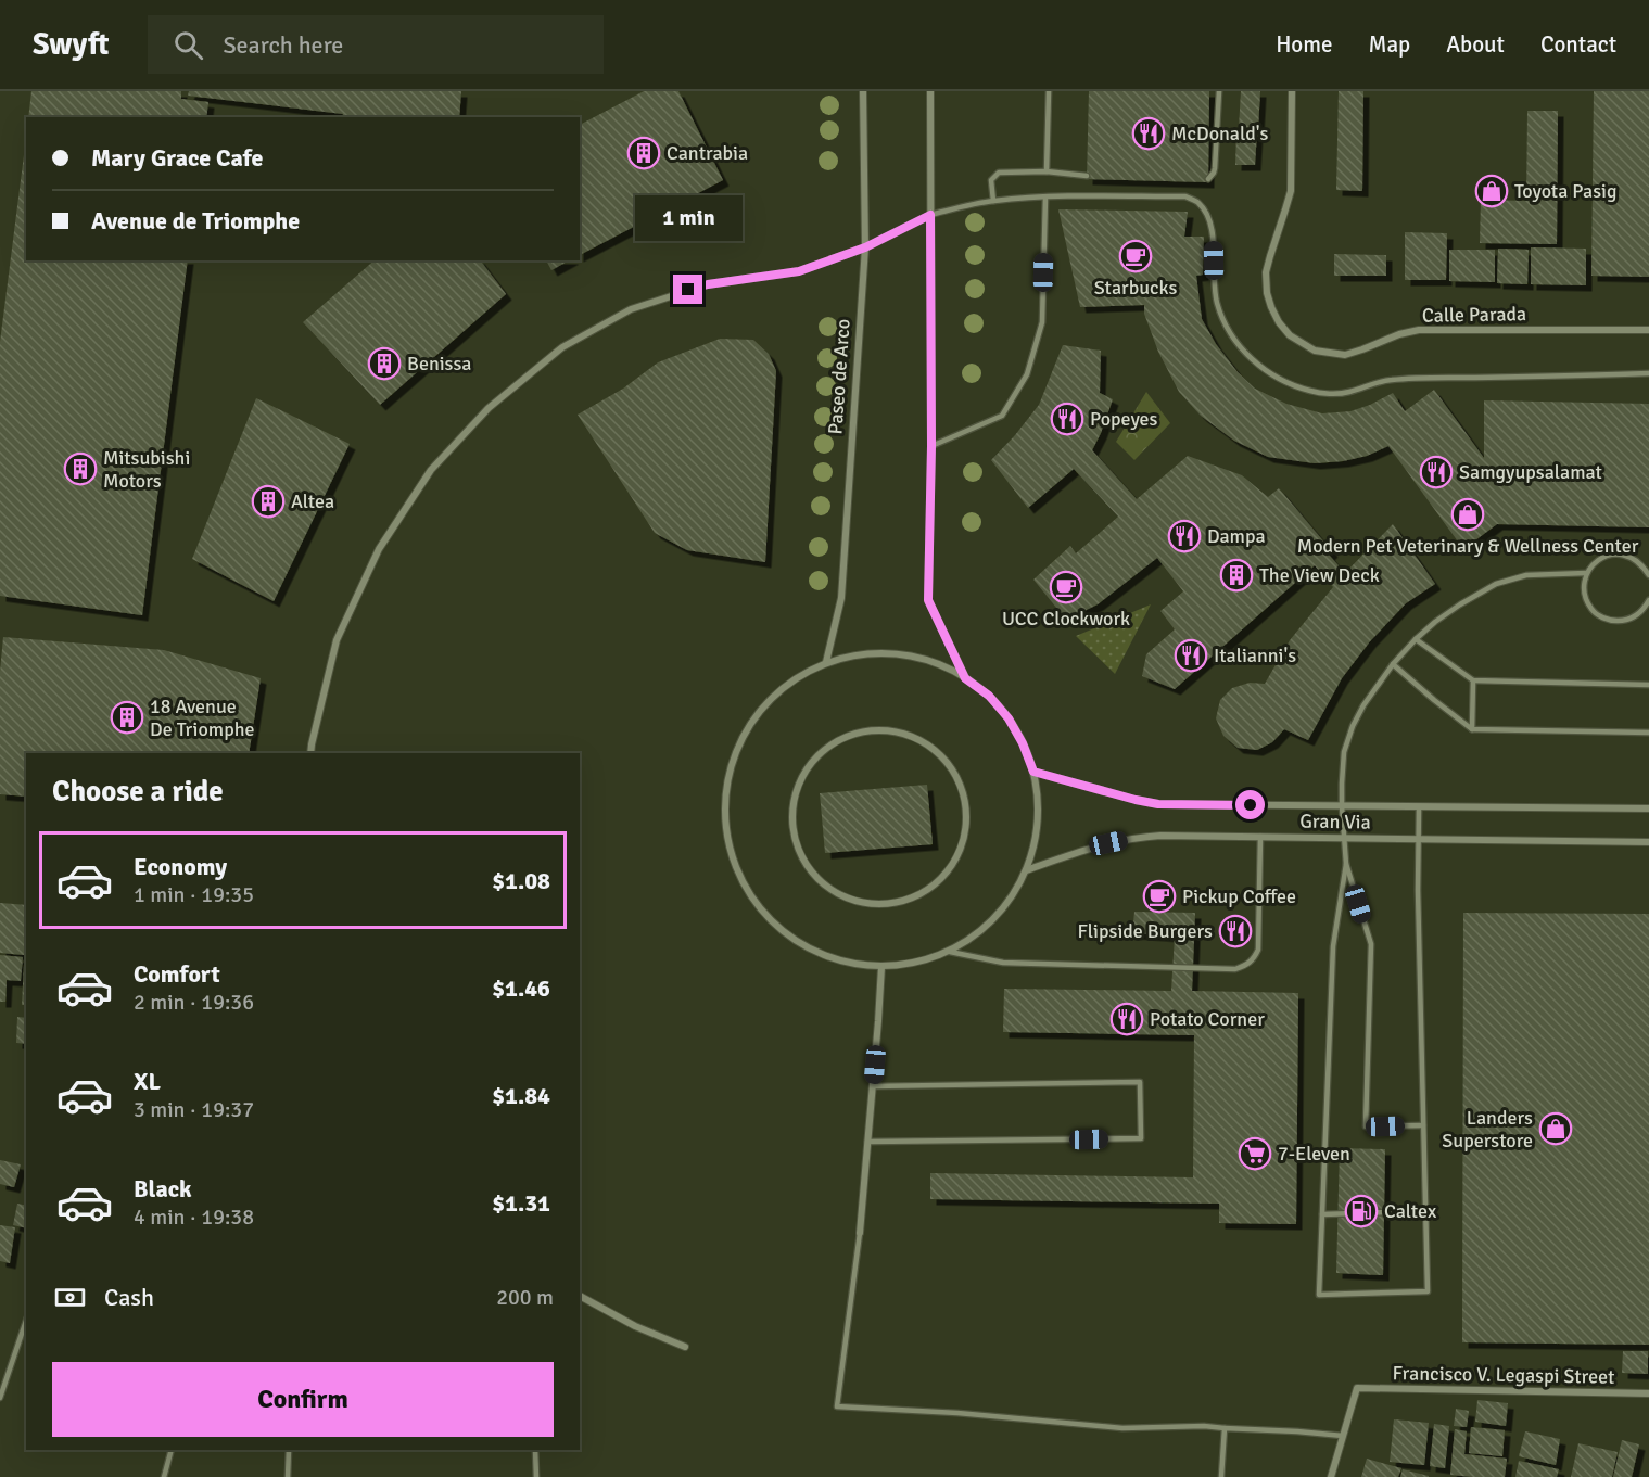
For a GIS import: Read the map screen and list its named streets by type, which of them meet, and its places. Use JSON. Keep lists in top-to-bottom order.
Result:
{
  "streets": {
    "street": [
      "Calle Parada",
      "Paseo de Arco",
      "Gran Via",
      "Francisco V. Legaspi Street"
    ]
  },
  "places": {
    "restaurant": [
      "McDonald's",
      "Popeyes",
      "Samgyupsalamat",
      "Dampa",
      "Italianni's",
      "Flipside Burgers",
      "Potato Corner"
    ],
    "building": [
      "Cantrabia",
      "Benissa",
      "Mitsubishi Motors",
      "Altea",
      "The View Deck",
      "18 Avenue De Triomphe"
    ],
    "shop": ["Toyota Pasig", "Modern Pet Veterinary & Wellness Center", "Landers Superstore"],
    "cafe": ["Starbucks", "UCC Clockwork", "Pickup Coffee"],
    "supermarket": ["7-Eleven"],
    "fuel station": ["Caltex"]
  },
  "page": {
    "header": "Swyft",
    "search": "Search here",
    "nav": [
      "Home",
      "Map",
      "About",
      "Contact"
    ],
    "banner": ["Mary Grace Cafe", "Avenue de Triomphe"],
    "bubble": "1 min",
    "heading": "Choose a ride",
    "list": [
      {
        "name": "Economy",
        "note": "1 min · 19:35",
        "value": "$1.08"
      },
      {
        "name": "Comfort",
        "note": "2 min · 19:36",
        "value": "$1.46"
      },
      {
        "name": "XL",
        "note": "3 min · 19:37",
        "value": "$1.84"
      },
      {
        "name": "Black",
        "note": "4 min · 19:38",
        "value": "$1.31"
      }
    ],
    "pay": ["Cash", "200 m"],
    "buttons": "Confirm"
  }
}
